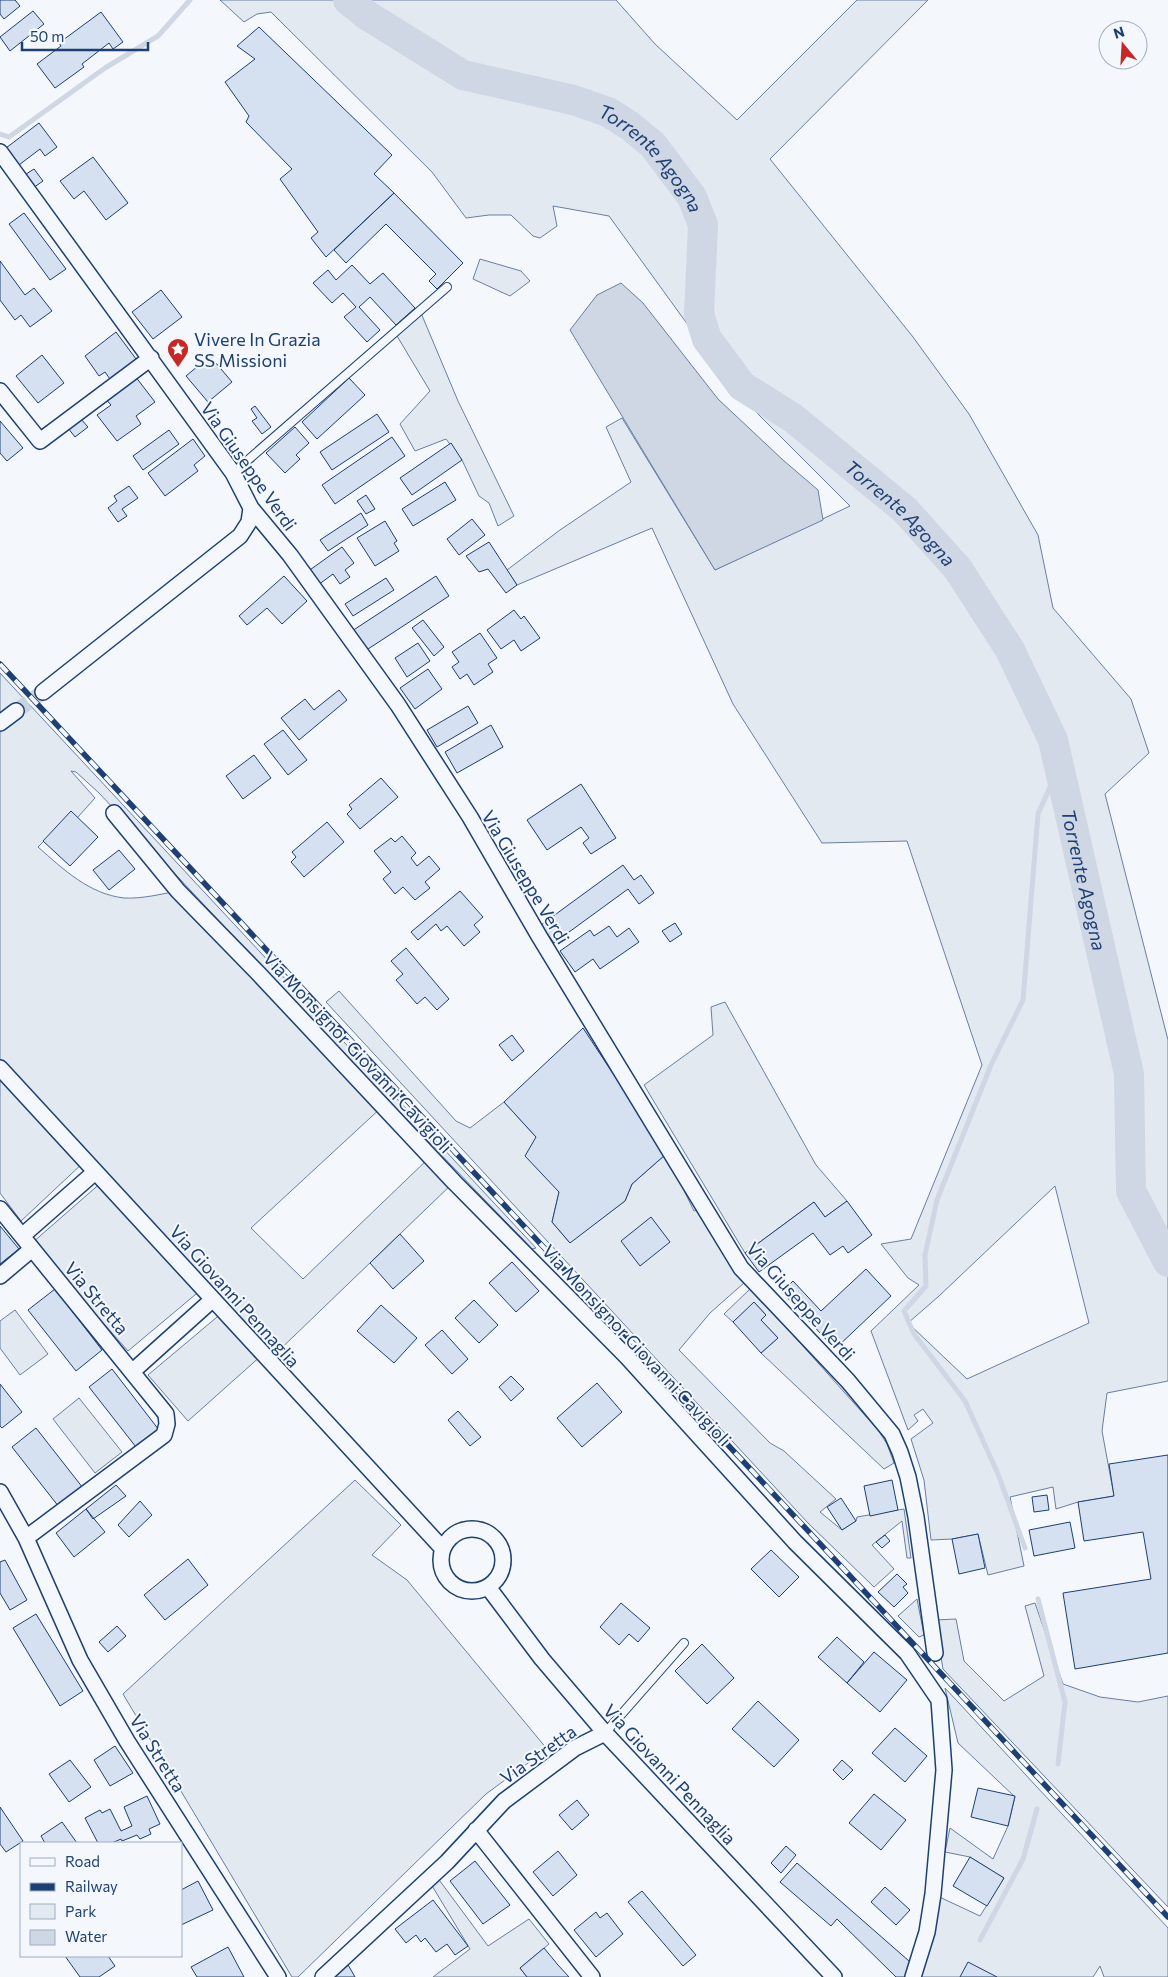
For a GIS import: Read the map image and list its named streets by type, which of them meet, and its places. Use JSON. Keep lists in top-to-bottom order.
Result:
{
  "streets": {
    "street": [
      "Via Giuseppe Verdi",
      "Via Monsignor Giovanni Cavigioli",
      "Via Giovanni Pennaglia",
      "Via Stretta"
    ]
  },
  "crossings": [
    ["Via Giovanni Pennaglia", "Via Stretta"]
  ],
  "water": ["Torrente Agogna"],
  "places": {
    "place": ["Vivere In Grazia SS Missioni"]
  },
  "legend": [
    "Road",
    "Railway",
    "Park",
    "Water"
  ],
  "scale_bar": "50 m",
  "north": "top"
}
